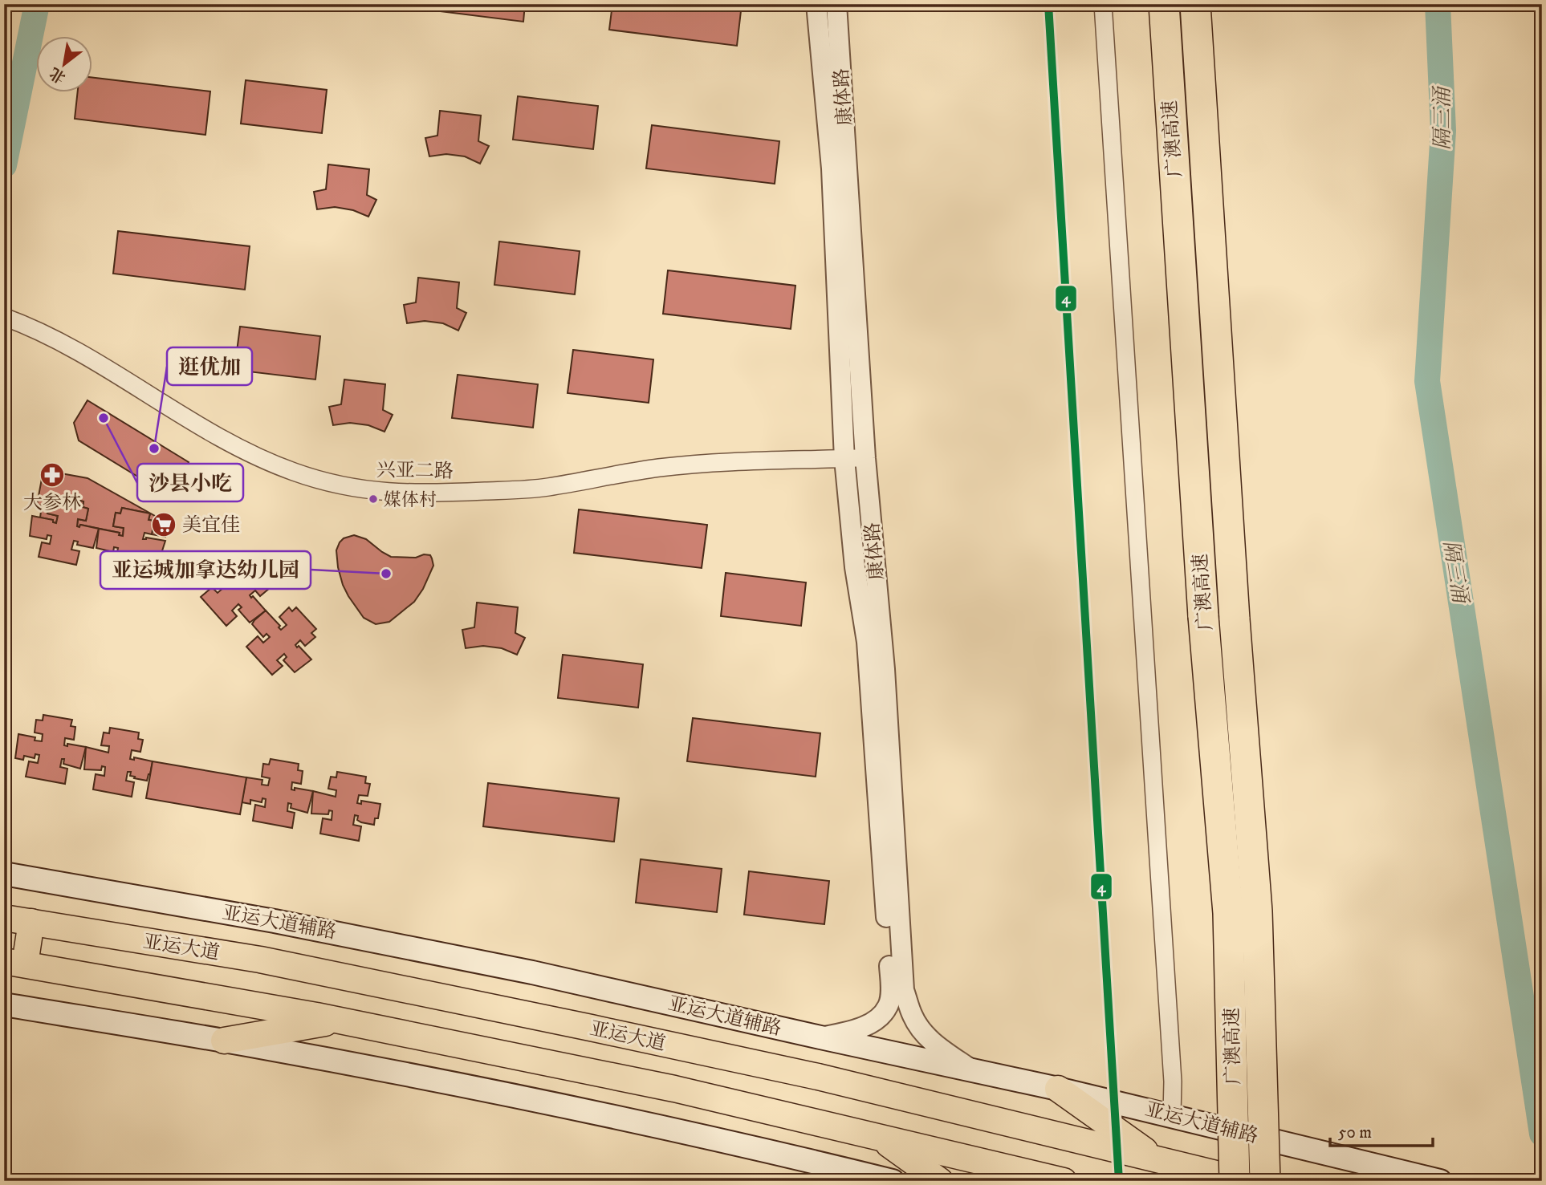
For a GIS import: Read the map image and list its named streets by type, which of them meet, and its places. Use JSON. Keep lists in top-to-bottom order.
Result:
{
  "streets": {
    "highway": ["广澳高速"],
    "main road": ["亚运大道辅路", "亚运大道"],
    "street": ["康体路", "兴亚二路"]
  },
  "crossings": [
    ["康体路", "兴亚二路"],
    ["康体路", "亚运大道辅路"]
  ],
  "water": ["隔三涌"],
  "places": {
    "other": [
      "沙县小吃",
      "逛优加",
      "媒体村",
      "亚运城加拿达幼儿园"
    ],
    "pharmacy": ["大参林"],
    "supermarket": ["美宜佳"]
  },
  "lines": ["transit line 4"],
  "scale_bar": "50 m",
  "north": "bottom left"
}
